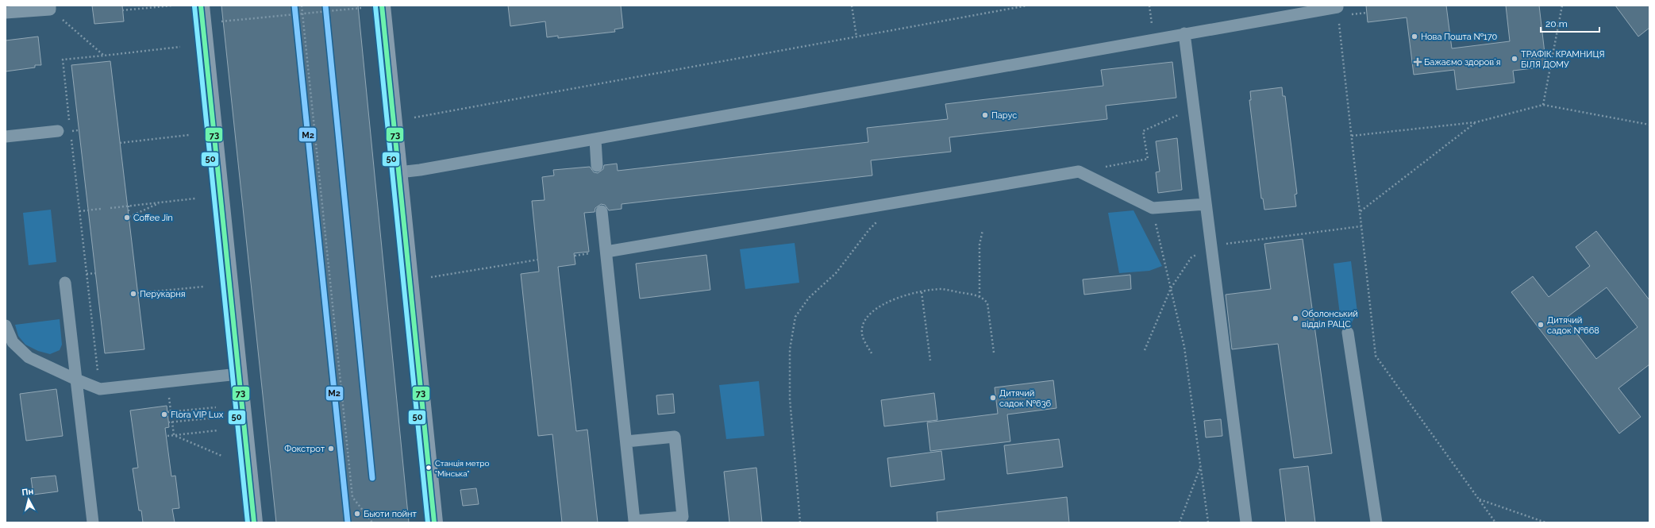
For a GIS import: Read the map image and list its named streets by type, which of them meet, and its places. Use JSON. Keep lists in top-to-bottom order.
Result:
{
  "places": {
    "other": [
      "Нова Пошта №170",
      "ТРАФІК. КРАМНИЦЯ БІЛЯ ДОМУ",
      "Парус",
      "Coffee Jin",
      "Перукарня",
      "Оболонський відділ РАЦС",
      "Дитячий садок №668",
      "Дитячий садок №636",
      "Flora VIP Lux",
      "Фокстрот",
      "Станція метро \"Мінська\"",
      "Бьюти пойнт"
    ],
    "health": ["Бажаємо здоровʼя"]
  },
  "lines": ["transit line M2", "transit line 73", "transit line 50"],
  "scale_bar": "20 m",
  "north": "top"
}
